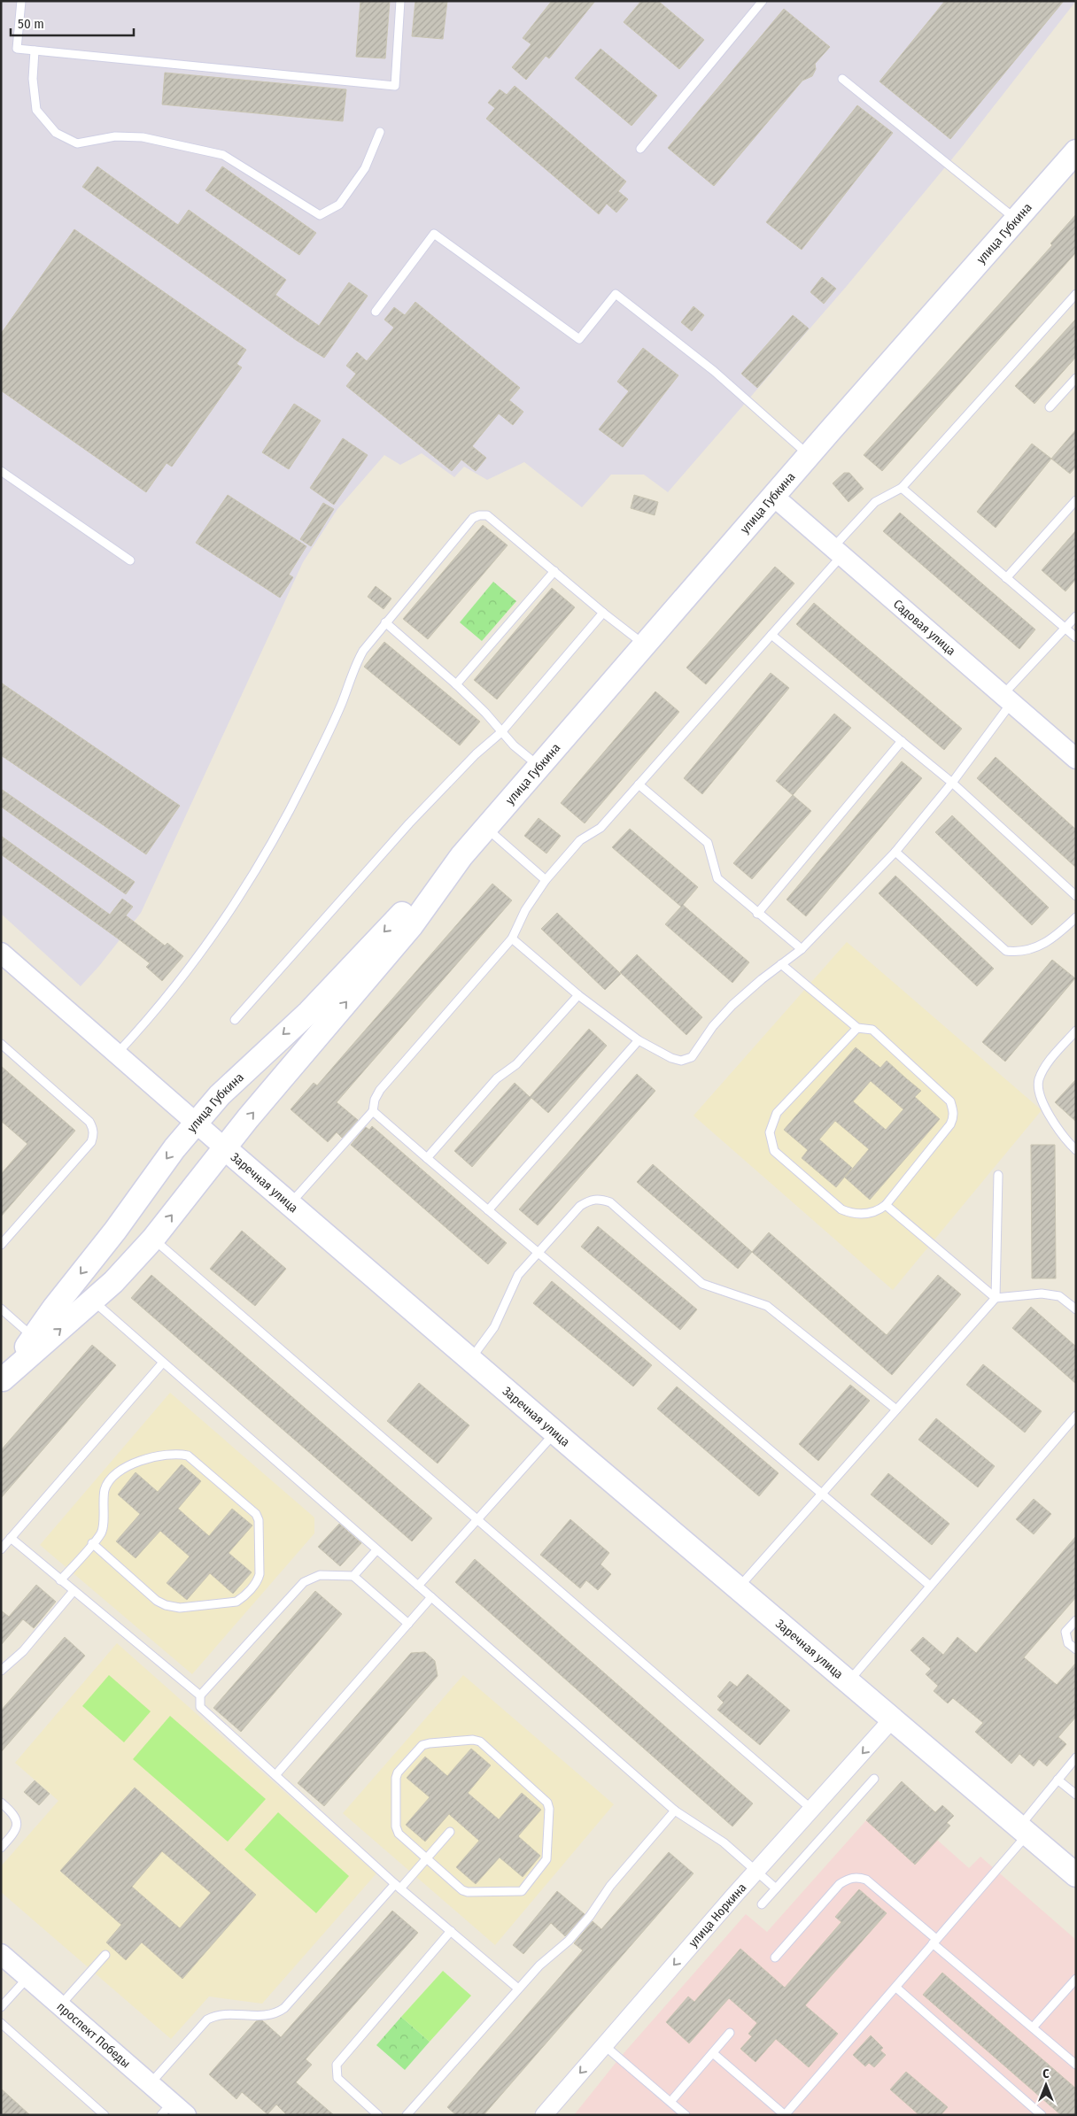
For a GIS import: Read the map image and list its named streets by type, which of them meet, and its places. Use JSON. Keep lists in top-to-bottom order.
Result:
{
  "streets": {
    "main road": ["улица Губкина", "Заречная улица"],
    "street": ["Садовая улица", "улица Норкина", "проспект Победы"]
  },
  "crossings": [
    ["улица Губкина", "Садовая улица"],
    ["улица Губкина", "Заречная улица"],
    ["Заречная улица", "улица Норкина"]
  ],
  "one_way": ["улица Норкина"],
  "scale_bar": "50 m",
  "north": "top"
}
